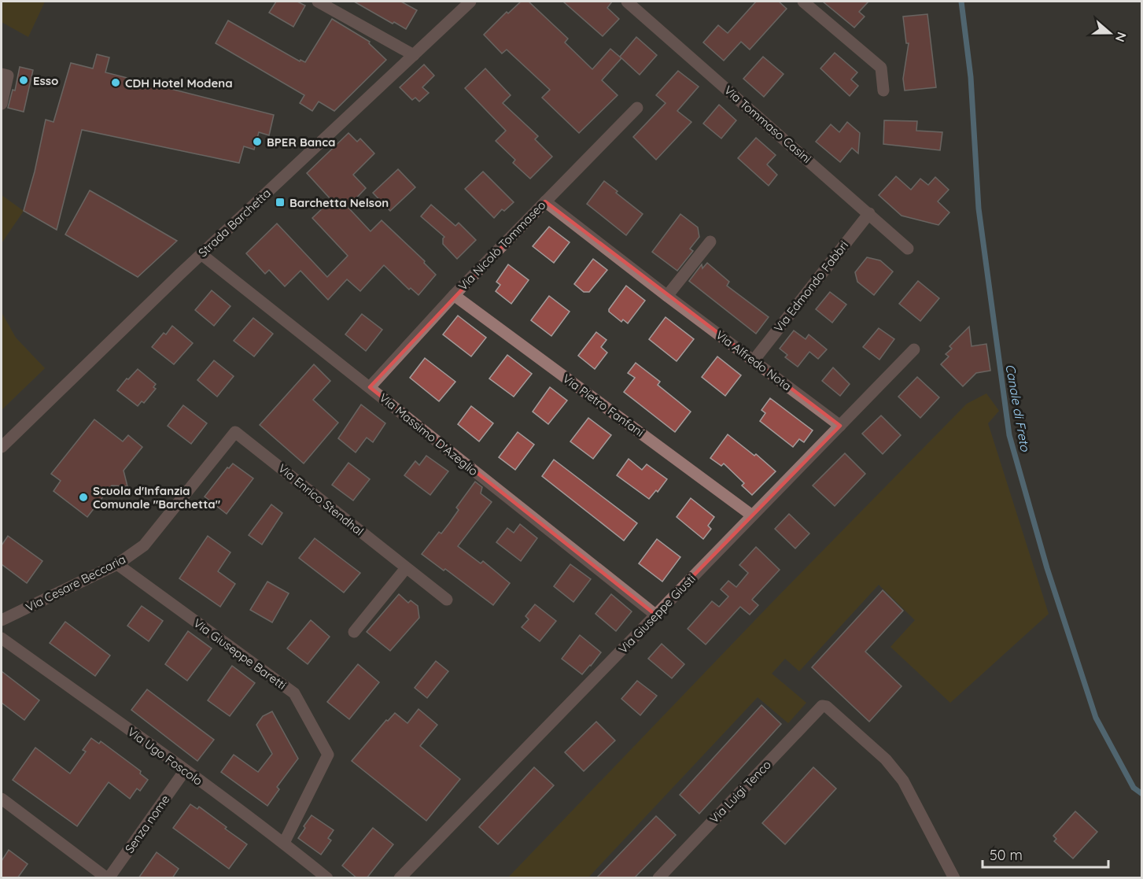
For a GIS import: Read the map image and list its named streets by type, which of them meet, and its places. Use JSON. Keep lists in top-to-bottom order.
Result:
{
  "streets": {
    "street": [
      "Via Tommaso Casini",
      "Strada Barchetta",
      "Via Nicolò Tommaseo",
      "Via Edmondo Fabbri",
      "Via Alfredo Nota",
      "Via Pietro Fanfani",
      "Via Massimo D'Azeglio",
      "Via Enrico Stendhal",
      "Via Cesare Beccaria",
      "Via Giuseppe Giusti",
      "Via Giuseppe Baretti",
      "Via Ugo Foscolo",
      "Via Luigi Tenco",
      "Senza nome"
    ]
  },
  "crossings": [
    ["Via Tommaso Casini", "Via Edmondo Fabbri"],
    ["Strada Barchetta", "Via Massimo D'Azeglio"],
    ["Via Nicolò Tommaseo", "Via Alfredo Nota"],
    ["Via Nicolò Tommaseo", "Via Pietro Fanfani"],
    ["Via Nicolò Tommaseo", "Via Massimo D'Azeglio"],
    ["Via Edmondo Fabbri", "Via Alfredo Nota"],
    ["Via Alfredo Nota", "Via Giuseppe Giusti"],
    ["Via Pietro Fanfani", "Via Giuseppe Giusti"],
    ["Via Massimo D'Azeglio", "Via Giuseppe Giusti"],
    ["Via Enrico Stendhal", "Via Cesare Beccaria"],
    ["Via Cesare Beccaria", "Via Giuseppe Baretti"],
    ["Via Giuseppe Baretti", "Via Ugo Foscolo"],
    ["Via Ugo Foscolo", "Senza nome"]
  ],
  "water": ["Canale di Freto"],
  "places": {
    "other": [
      "Esso",
      "CDH Hotel Modena",
      "BPER Banca",
      "Scuola d'Infanzia Comunale \"Barchetta\""
    ],
    "transit": ["Barchetta Nelson"]
  },
  "scale_bar": "50 m",
  "north": "right"
}
